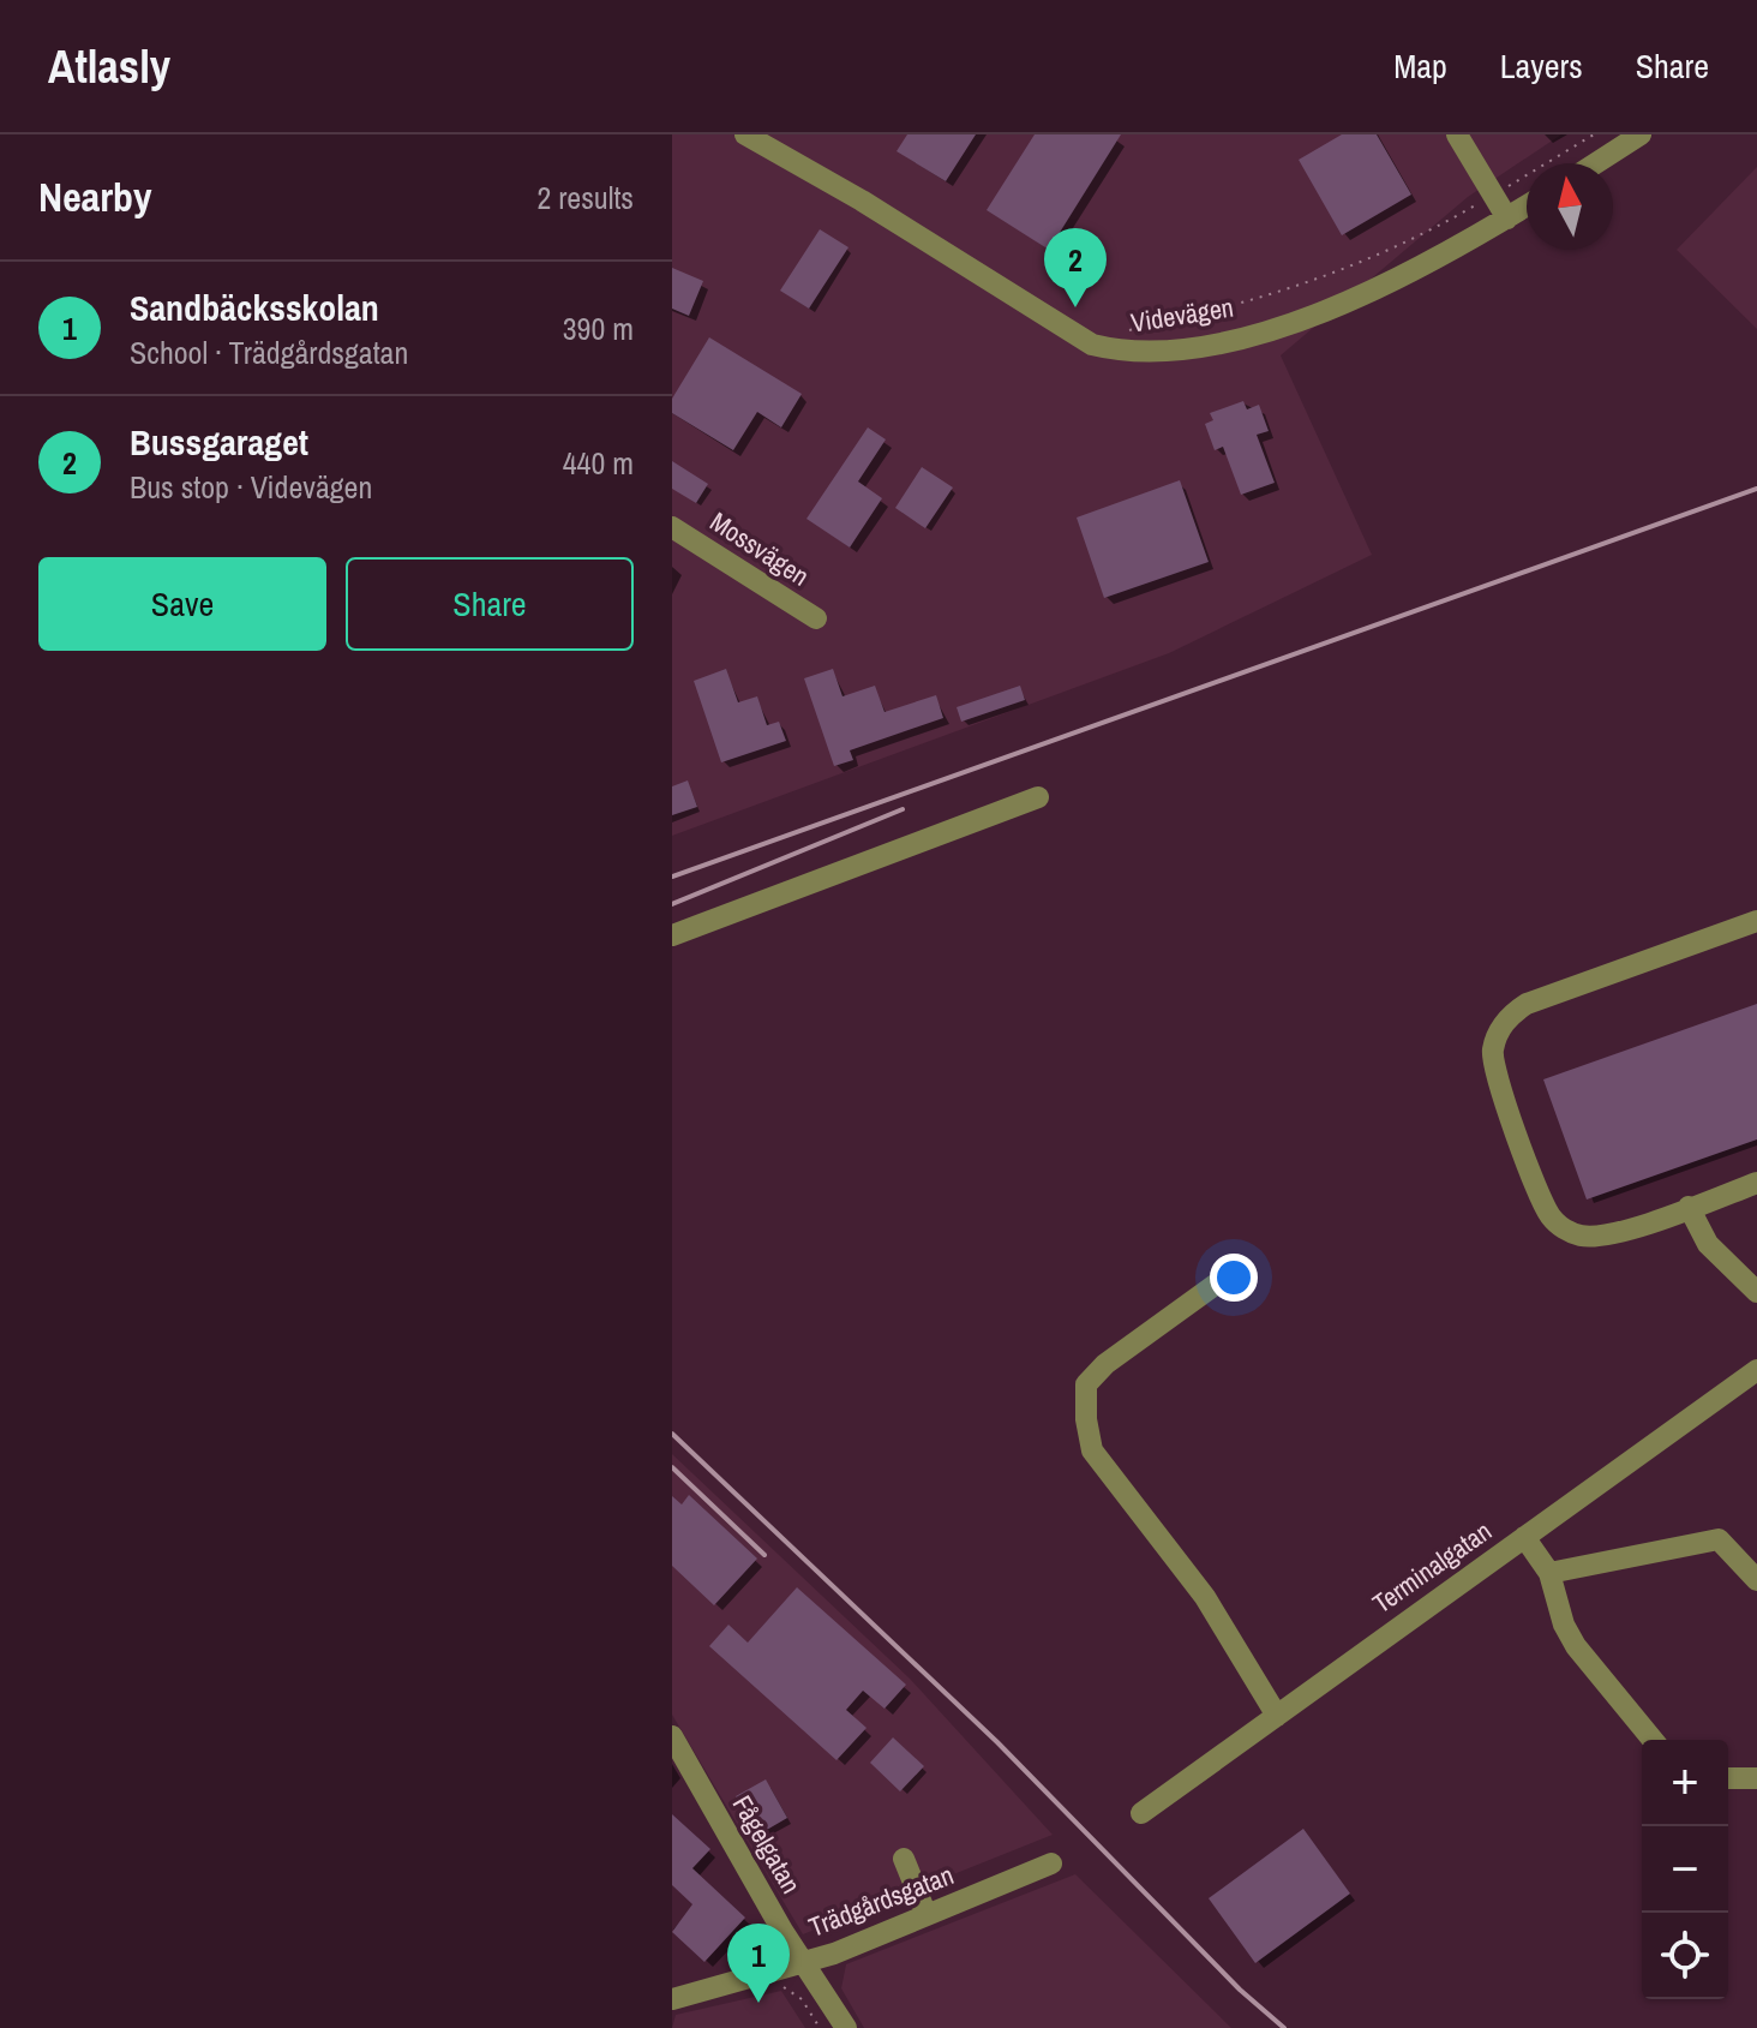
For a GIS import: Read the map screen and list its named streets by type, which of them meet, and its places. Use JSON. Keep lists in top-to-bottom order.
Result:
{
  "streets": {
    "street": [
      "Videvägen",
      "Mossvägen",
      "Terminalgatan",
      "Fågelgatan",
      "Trädgårdsgatan"
    ]
  },
  "crossings": [
    ["Fågelgatan", "Trädgårdsgatan"]
  ],
  "north": "top",
  "page": {
    "header": "Atlasly",
    "nav": ["Map", "Layers", "Share"],
    "heading": ["Nearby", "2 results"],
    "pins": ["2", "1"],
    "list": [
      {
        "mark": "1",
        "name": "Sandbäcksskolan",
        "note": "School · Trädgårdsgatan",
        "value": "390 m"
      },
      {
        "mark": "2",
        "name": "Bussgaraget",
        "note": "Bus stop · Videvägen",
        "value": "440 m"
      }
    ],
    "buttons": ["Save", "Share"],
    "map_buttons": ["+", "−"]
  }
}
